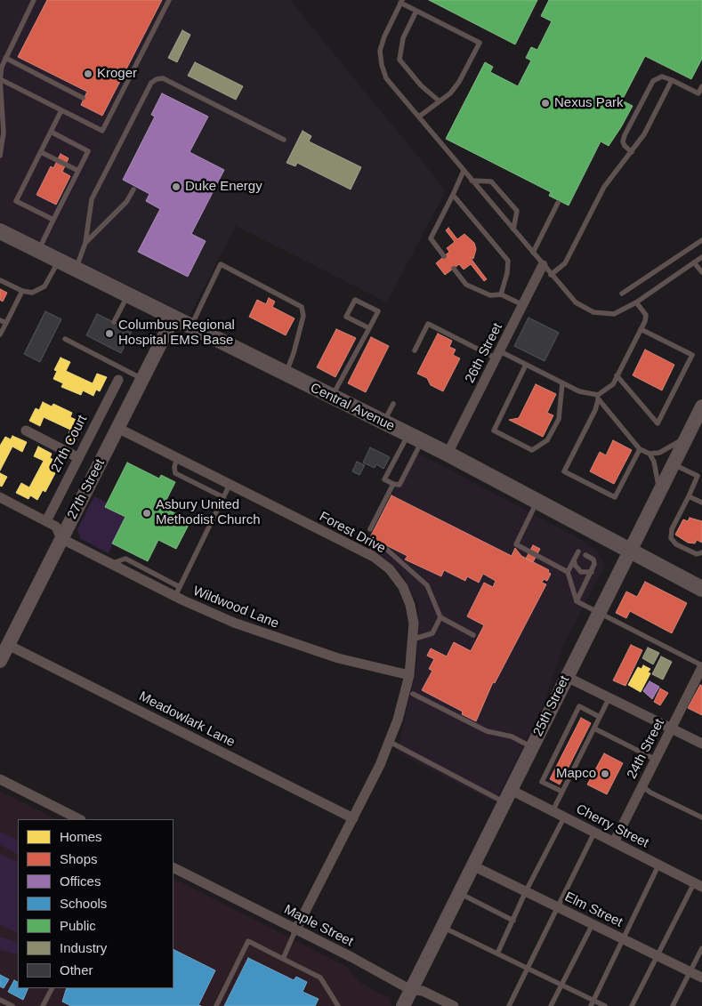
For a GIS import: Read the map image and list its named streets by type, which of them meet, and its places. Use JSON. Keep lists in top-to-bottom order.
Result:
{
  "streets": {
    "main road": ["Central Avenue", "27th Street", "25th Street"],
    "street": [
      "26th Street",
      "27th Court",
      "Forest Drive",
      "Wildwood Lane",
      "Meadowlark Lane",
      "24th Street",
      "Cherry Street",
      "Elm Street",
      "Maple Street"
    ]
  },
  "crossings": [
    ["26th Street", "Central Avenue"],
    ["Central Avenue", "27th Street"],
    ["Central Avenue", "25th Street"],
    ["27th Street", "Forest Drive"],
    ["27th Street", "Wildwood Lane"],
    ["27th Street", "Meadowlark Lane"],
    ["Forest Drive", "Wildwood Lane"],
    ["Forest Drive", "Meadowlark Lane"],
    ["Forest Drive", "Maple Street"],
    ["25th Street", "Cherry Street"],
    ["25th Street", "Elm Street"],
    ["25th Street", "Maple Street"],
    ["24th Street", "Cherry Street"]
  ],
  "places": [
    "Kroger",
    "Nexus Park",
    "Duke Energy",
    "Columbus Regional Hospital EMS Base",
    "Asbury United Methodist Church",
    "Mapco"
  ],
  "legend": [
    "Homes",
    "Shops",
    "Offices",
    "Schools",
    "Public",
    "Industry",
    "Other"
  ]
}
